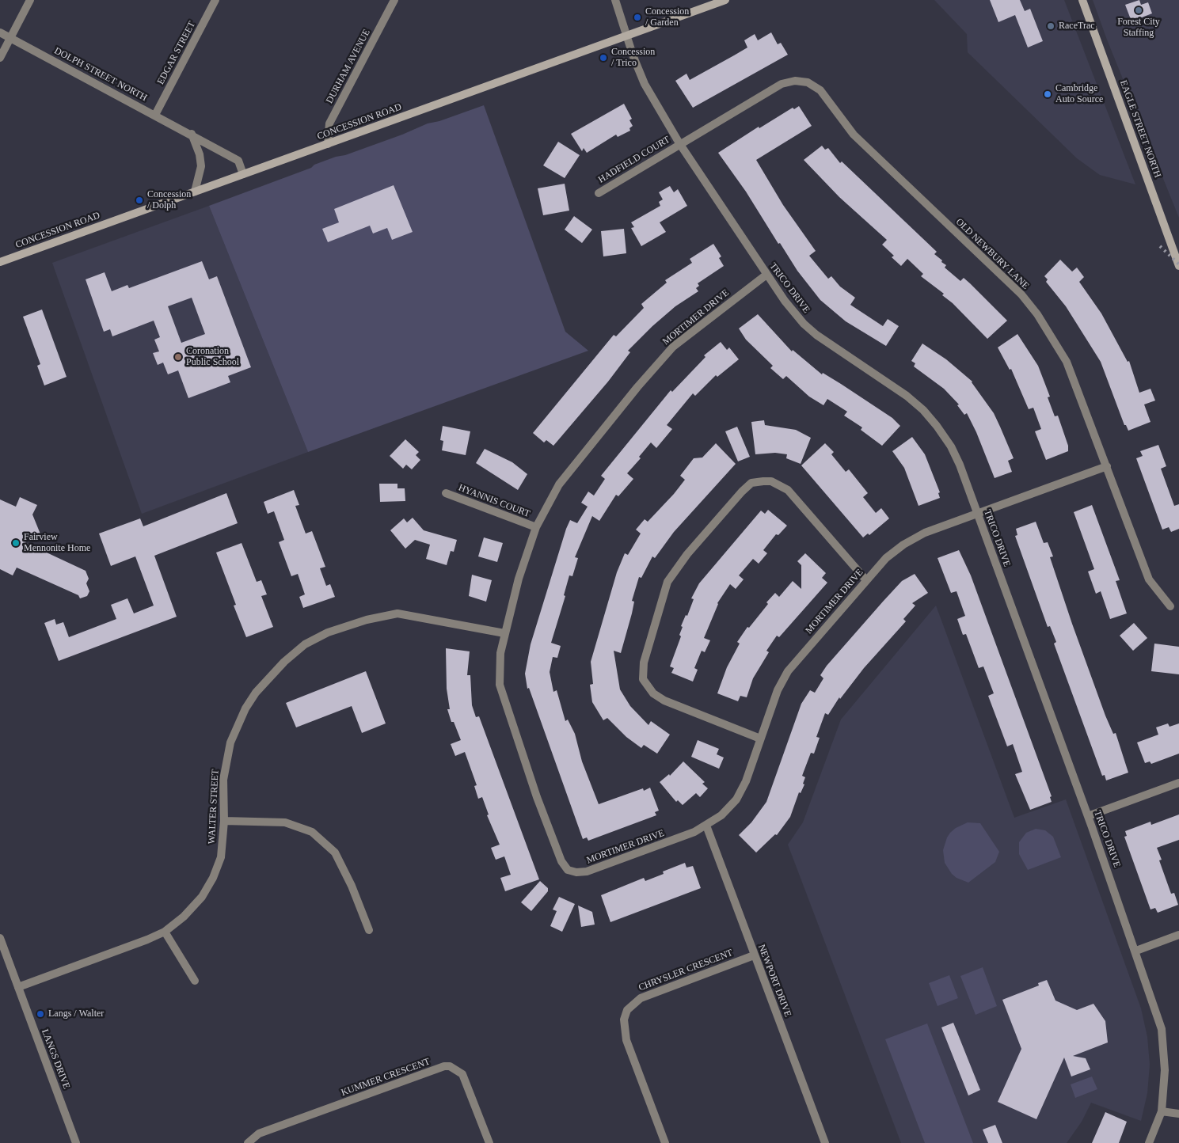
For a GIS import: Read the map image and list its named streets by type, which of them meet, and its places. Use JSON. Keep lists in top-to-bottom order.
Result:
{
  "streets": {
    "main road": ["CONCESSION ROAD", "EAGLE STREET NORTH"],
    "street": [
      "EDGAR STREET",
      "DURHAM AVENUE",
      "DOLPH STREET NORTH",
      "HADFIELD COURT",
      "OLD NEWBURY LANE",
      "TRICO DRIVE",
      "MORTIMER DRIVE",
      "HYANNIS COURT",
      "WALTER STREET",
      "CHRYSLER CRESCENT",
      "NEWPORT DRIVE",
      "LANGS DRIVE",
      "KUMMER CRESCENT"
    ]
  },
  "crossings": [
    ["EDGAR STREET", "DOLPH STREET NORTH"],
    ["DURHAM AVENUE", "CONCESSION ROAD"],
    ["DOLPH STREET NORTH", "CONCESSION ROAD"],
    ["CONCESSION ROAD", "TRICO DRIVE"],
    ["HADFIELD COURT", "OLD NEWBURY LANE"],
    ["HADFIELD COURT", "TRICO DRIVE"],
    ["OLD NEWBURY LANE", "TRICO DRIVE"],
    ["OLD NEWBURY LANE", "MORTIMER DRIVE"],
    ["TRICO DRIVE", "MORTIMER DRIVE"],
    ["MORTIMER DRIVE", "HYANNIS COURT"],
    ["MORTIMER DRIVE", "WALTER STREET"],
    ["MORTIMER DRIVE", "NEWPORT DRIVE"],
    ["WALTER STREET", "LANGS DRIVE"],
    ["CHRYSLER CRESCENT", "NEWPORT DRIVE"]
  ],
  "places": [
    "Forest City Staffing",
    "Concession / Garden",
    "RaceTrac",
    "Concession / Trico",
    "Cambridge Auto Source",
    "Concession / Dolph",
    "Coronation Public School",
    "Fairview Mennonite Home",
    "Langs / Walter"
  ]
}
